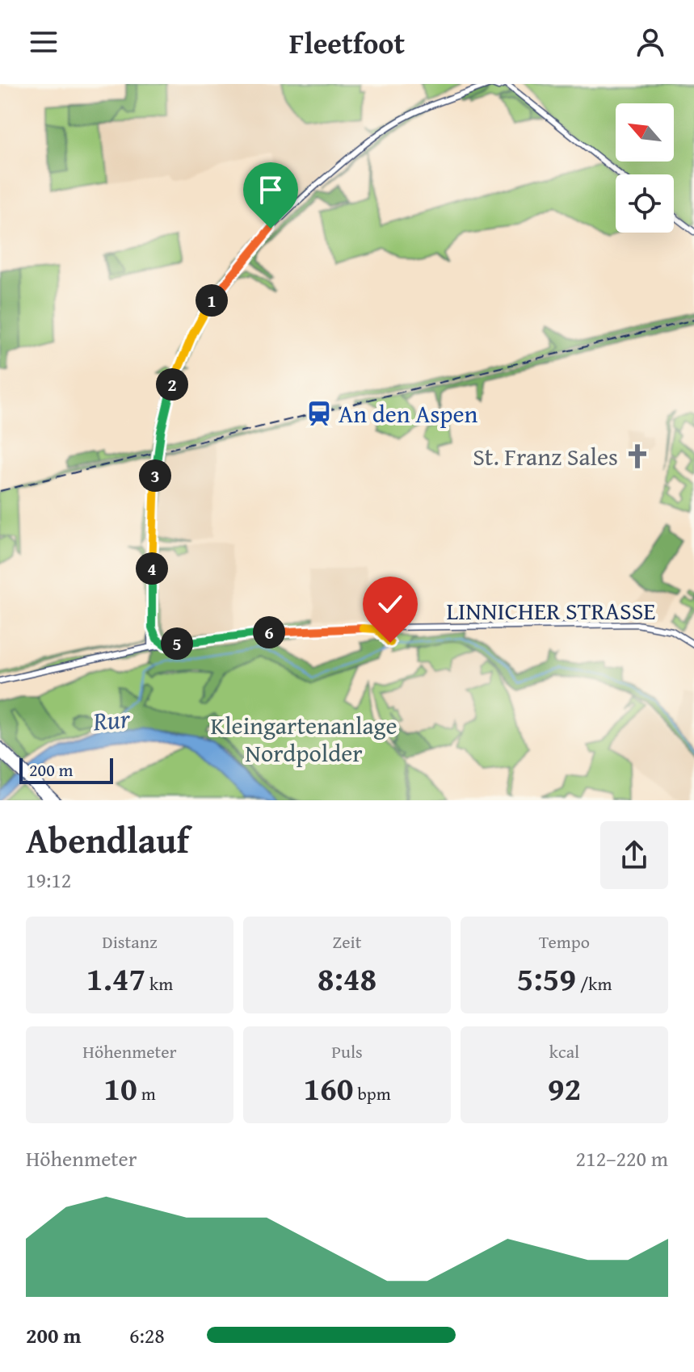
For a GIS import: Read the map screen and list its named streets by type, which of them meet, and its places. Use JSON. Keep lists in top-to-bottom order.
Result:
{
  "streets": {
    "main road": ["LINNICHER STRASSE"]
  },
  "water": ["Rur"],
  "parks": ["Kleingartenanlage Nordpolder"],
  "places": {
    "station": ["An den Aspen"],
    "church": ["St. Franz Sales"]
  },
  "scale_bar": "200 m",
  "north": "top left",
  "page": {
    "header": "Fleetfoot",
    "pins": [
      "1",
      "2",
      "3",
      "4",
      "6",
      "5"
    ],
    "scale": "200 m",
    "heading": ["Abendlauf", "19:12"],
    "stats": [
      ["Distanz", "1.47 km"],
      ["Zeit", "8:48"],
      ["Tempo", "5:59 /km"],
      ["Höhenmeter", "10 m"],
      ["Puls", "160 bpm"],
      ["kcal", "92"]
    ],
    "chart": ["Höhenmeter", "212–220 m"],
    "list": [
      {
        "name": "200 m",
        "note": "6:28"
      }
    ]
  }
}
